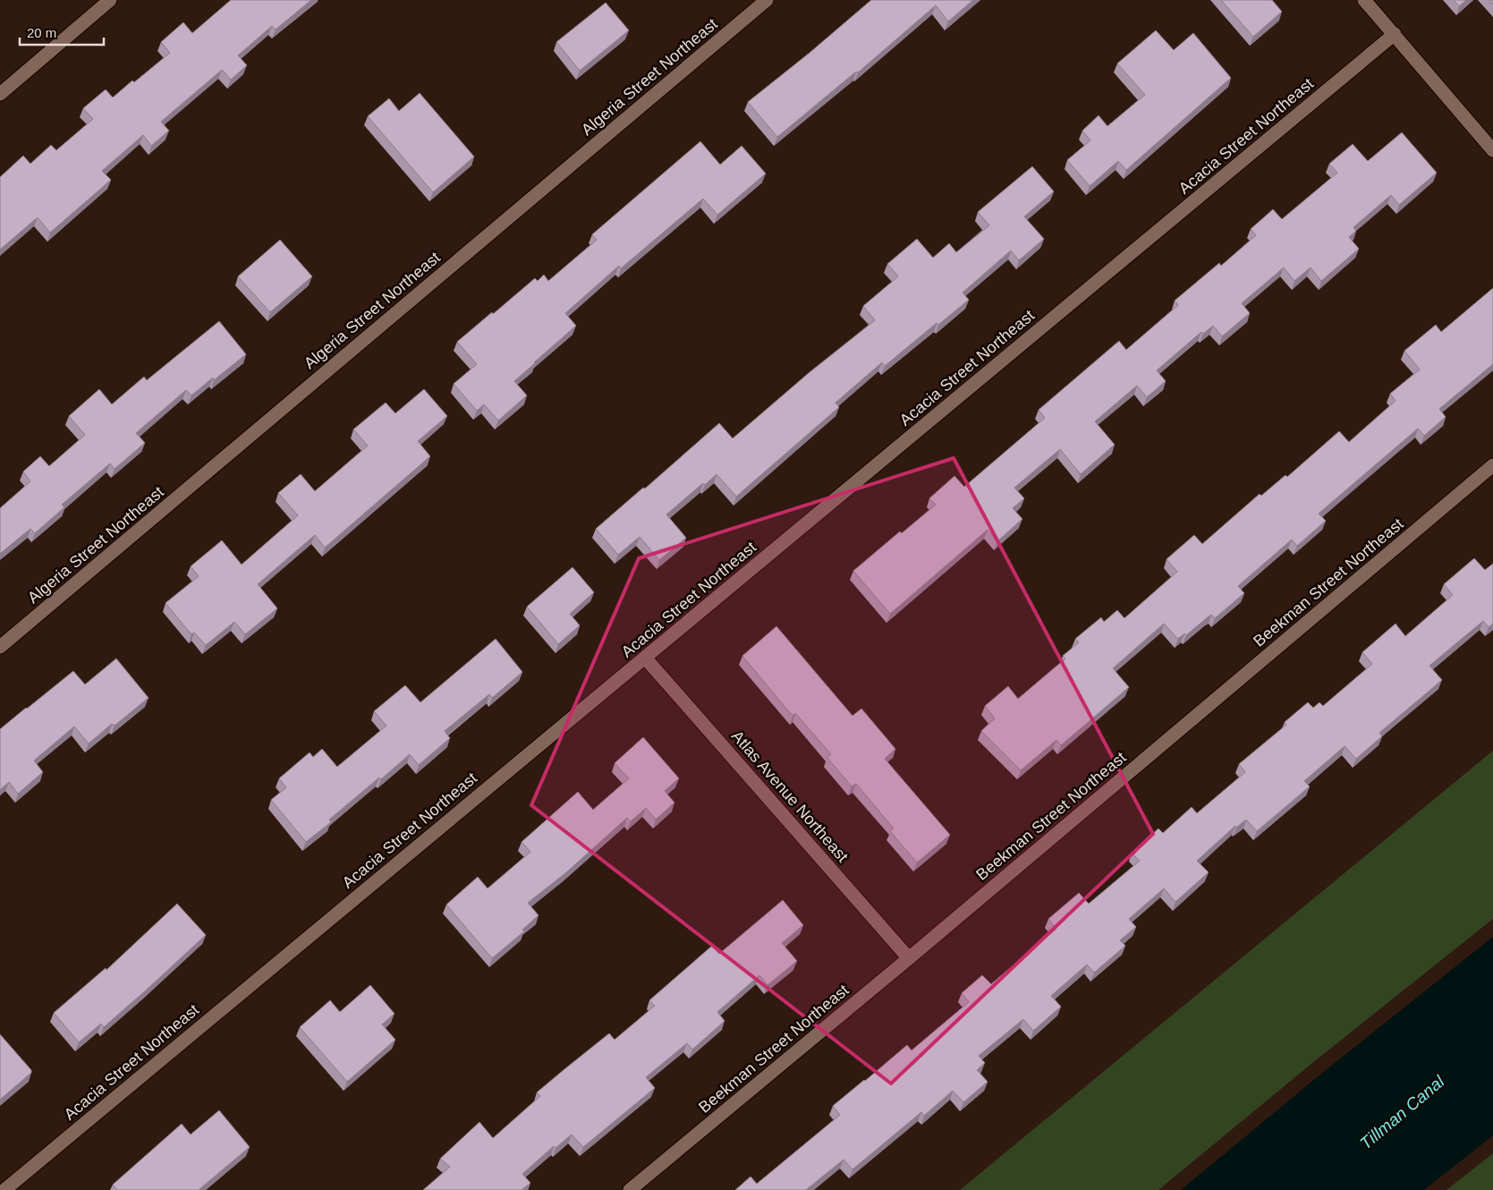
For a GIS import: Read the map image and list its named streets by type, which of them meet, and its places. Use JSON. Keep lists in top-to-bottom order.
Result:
{
  "streets": {
    "street": [
      "Algeria Street Northeast",
      "Acacia Street Northeast",
      "Beekman Street Northeast",
      "Atlas Avenue Northeast"
    ]
  },
  "crossings": [
    ["Acacia Street Northeast", "Atlas Avenue Northeast"],
    ["Beekman Street Northeast", "Atlas Avenue Northeast"]
  ],
  "water": ["Tillman Canal"],
  "scale_bar": "20 m"
}
